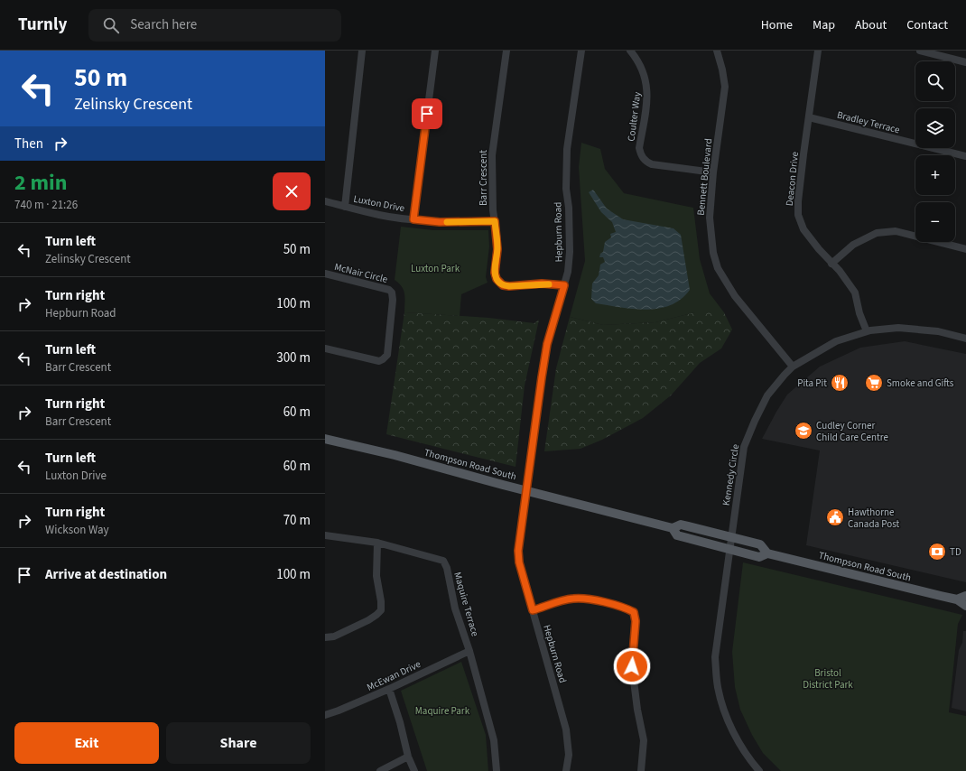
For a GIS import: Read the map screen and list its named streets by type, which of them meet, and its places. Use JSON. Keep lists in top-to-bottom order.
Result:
{
  "streets": {
    "main road": ["Thompson Road South"],
    "street": [
      "Coulter Way",
      "Bradley Terrace",
      "Bennett Boulevard",
      "Barr Crescent",
      "Deacon Drive",
      "Luxton Drive",
      "Hepburn Road",
      "McNair Circle",
      "Kennedy Circle",
      "Maquire Terrace",
      "McEwan Drive"
    ]
  },
  "crossings": [
    ["Coulter Way", "Bennett Boulevard"],
    ["Bradley Terrace", "Deacon Drive"],
    ["Bennett Boulevard", "Kennedy Circle"],
    ["Barr Crescent", "Luxton Drive"],
    ["Barr Crescent", "Hepburn Road"],
    ["Deacon Drive", "Kennedy Circle"],
    ["Hepburn Road", "Thompson Road South"],
    ["Thompson Road South", "Kennedy Circle"],
    ["Maquire Terrace", "McEwan Drive"]
  ],
  "parks": ["Luxton Park", "Bristol District Park", "Maquire Park"],
  "places": {
    "restaurant": ["Pita Pit"],
    "supermarket": ["Smoke and Gifts"],
    "school or university": ["Cudley Corner Child Care Centre"],
    "public building": ["Hawthorne Canada Post"],
    "bank": ["TD"]
  },
  "page": {
    "header": "Turnly",
    "search": "Search here",
    "nav": [
      "Home",
      "Map",
      "About",
      "Contact"
    ],
    "turn": ["50 m", "Zelinsky Crescent"],
    "map_buttons": ["+", "−"],
    "then": "Then",
    "heading": ["2 min", "740 m · 21:26"],
    "list": [
      {
        "name": "Turn left",
        "note": "Zelinsky Crescent",
        "value": "50 m"
      },
      {
        "name": "Turn right",
        "note": "Hepburn Road",
        "value": "100 m"
      },
      {
        "name": "Turn left",
        "note": "Barr Crescent",
        "value": "300 m"
      },
      {
        "name": "Turn right",
        "note": "Barr Crescent",
        "value": "60 m"
      },
      {
        "name": "Turn left",
        "note": "Luxton Drive",
        "value": "60 m"
      },
      {
        "name": "Turn right",
        "note": "Wickson Way",
        "value": "70 m"
      },
      {
        "name": "Arrive at destination",
        "value": "100 m"
      }
    ],
    "buttons": ["Exit", "Share"]
  }
}
